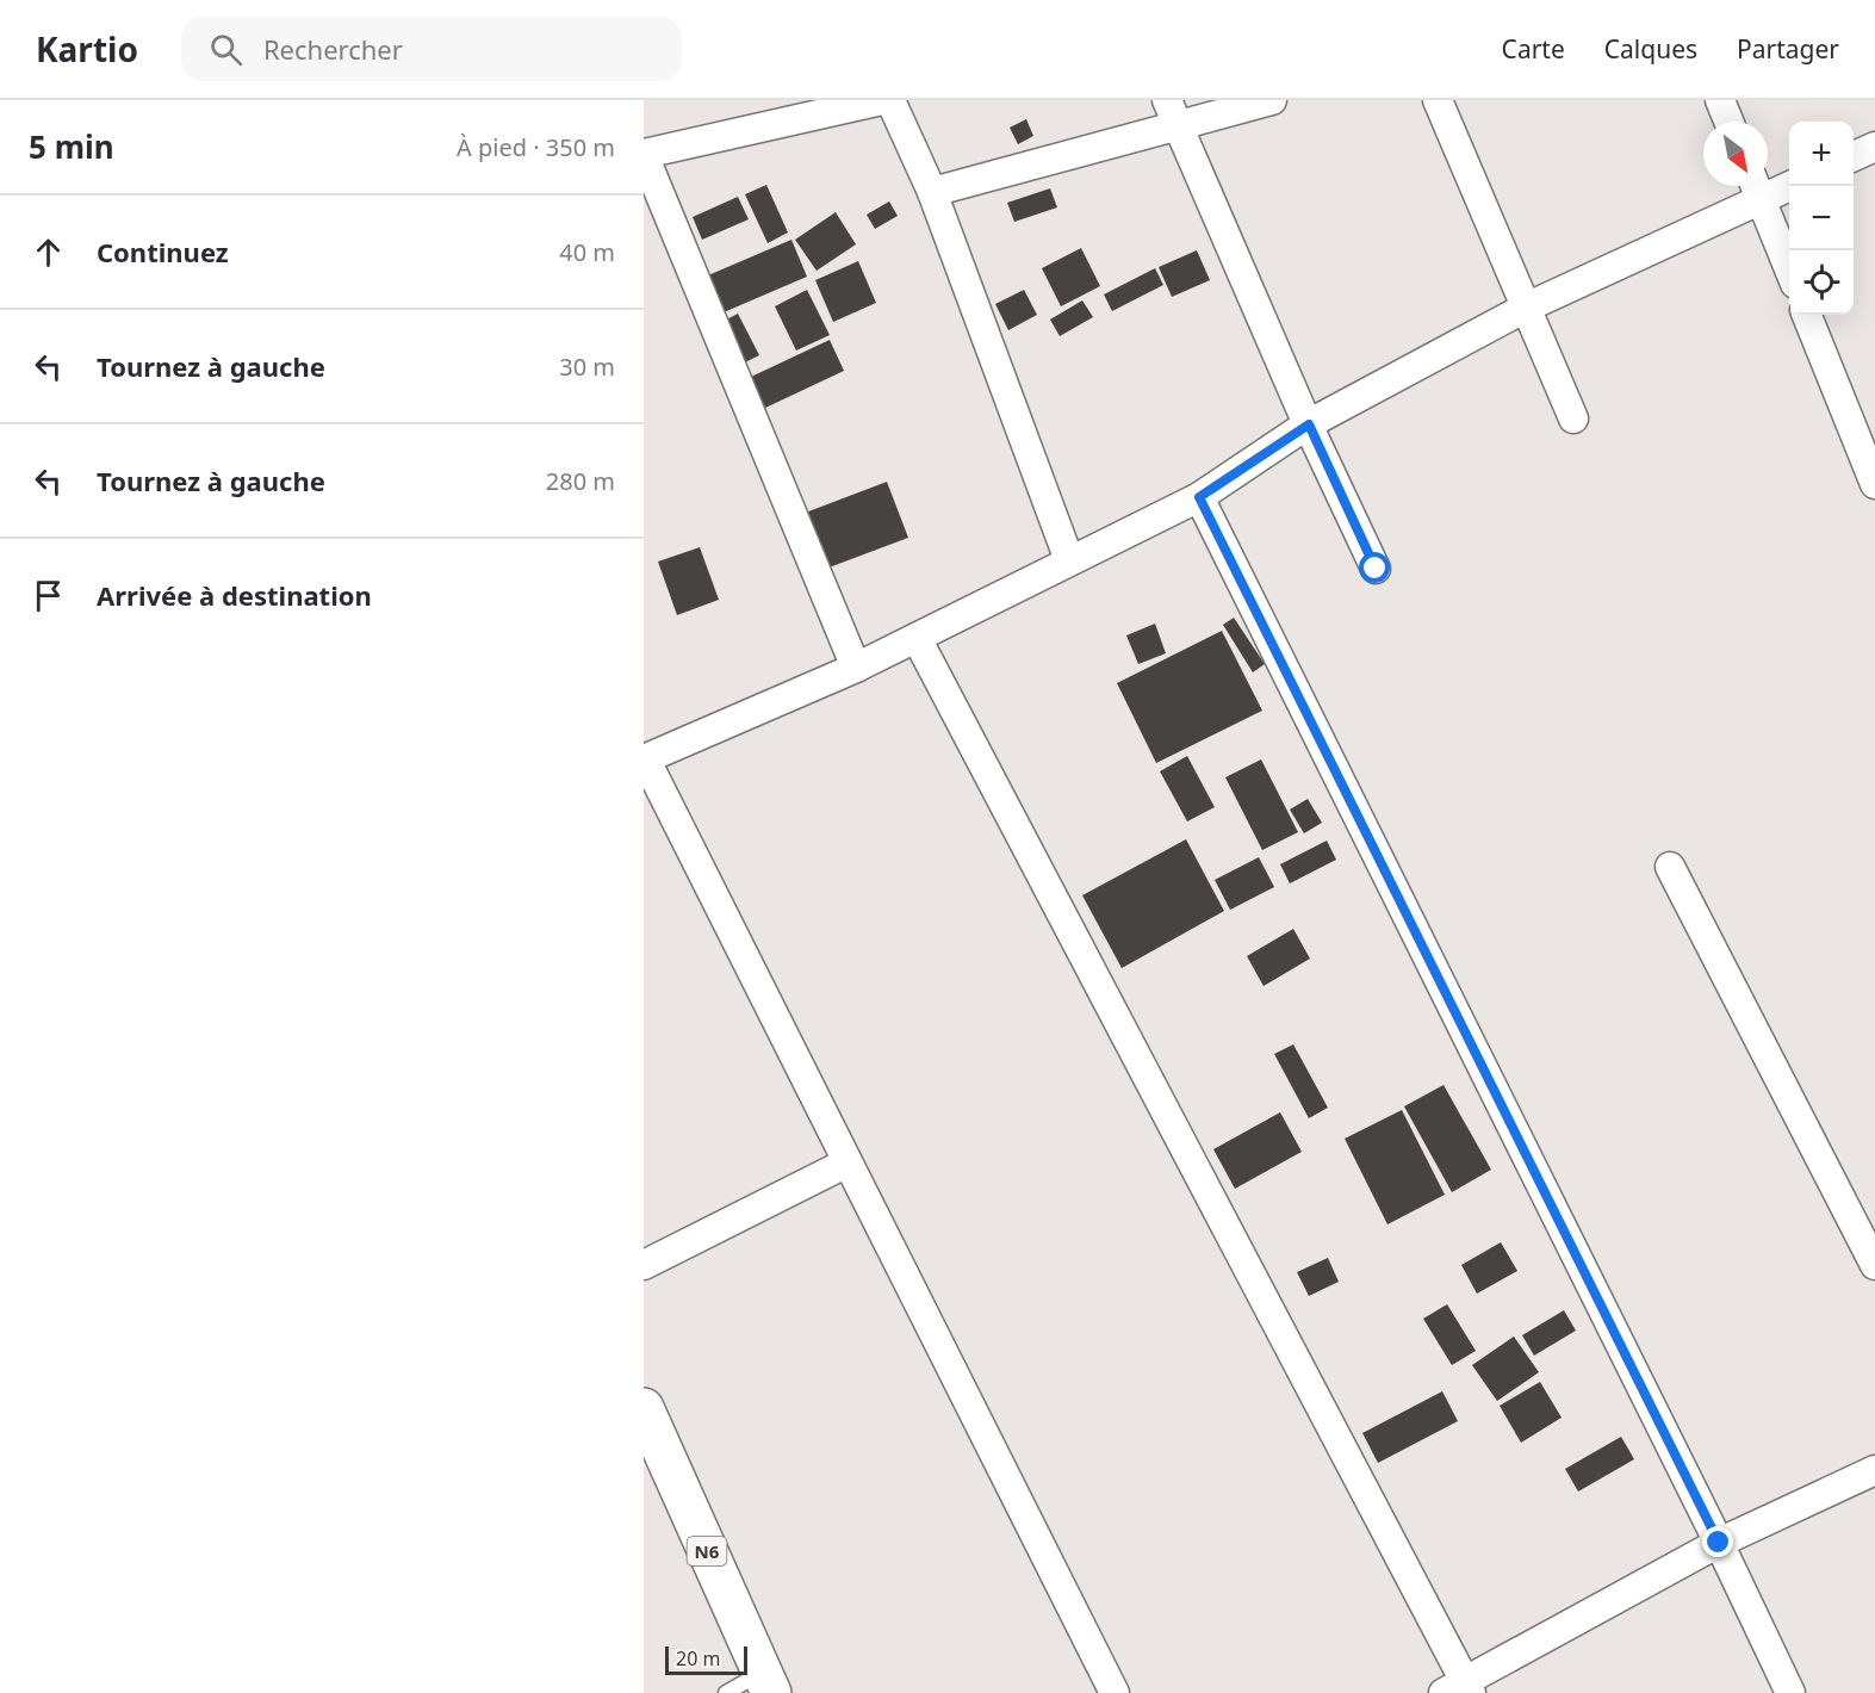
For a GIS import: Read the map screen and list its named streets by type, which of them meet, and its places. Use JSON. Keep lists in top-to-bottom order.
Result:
{
  "streets": {
    "highway": ["N6"]
  },
  "scale_bar": "20 m",
  "north": "bottom right",
  "page": {
    "header": "Kartio",
    "search": "Rechercher",
    "nav": ["Carte", "Calques", "Partager"],
    "heading": ["5 min", "À pied · 350 m"],
    "map_buttons": ["+", "−"],
    "list": [
      ["Continuez", "40 m"],
      ["Tournez à gauche", "30 m"],
      ["Tournez à gauche", "280 m"],
      "Arrivée à destination"
    ],
    "scale": "20 m"
  }
}
